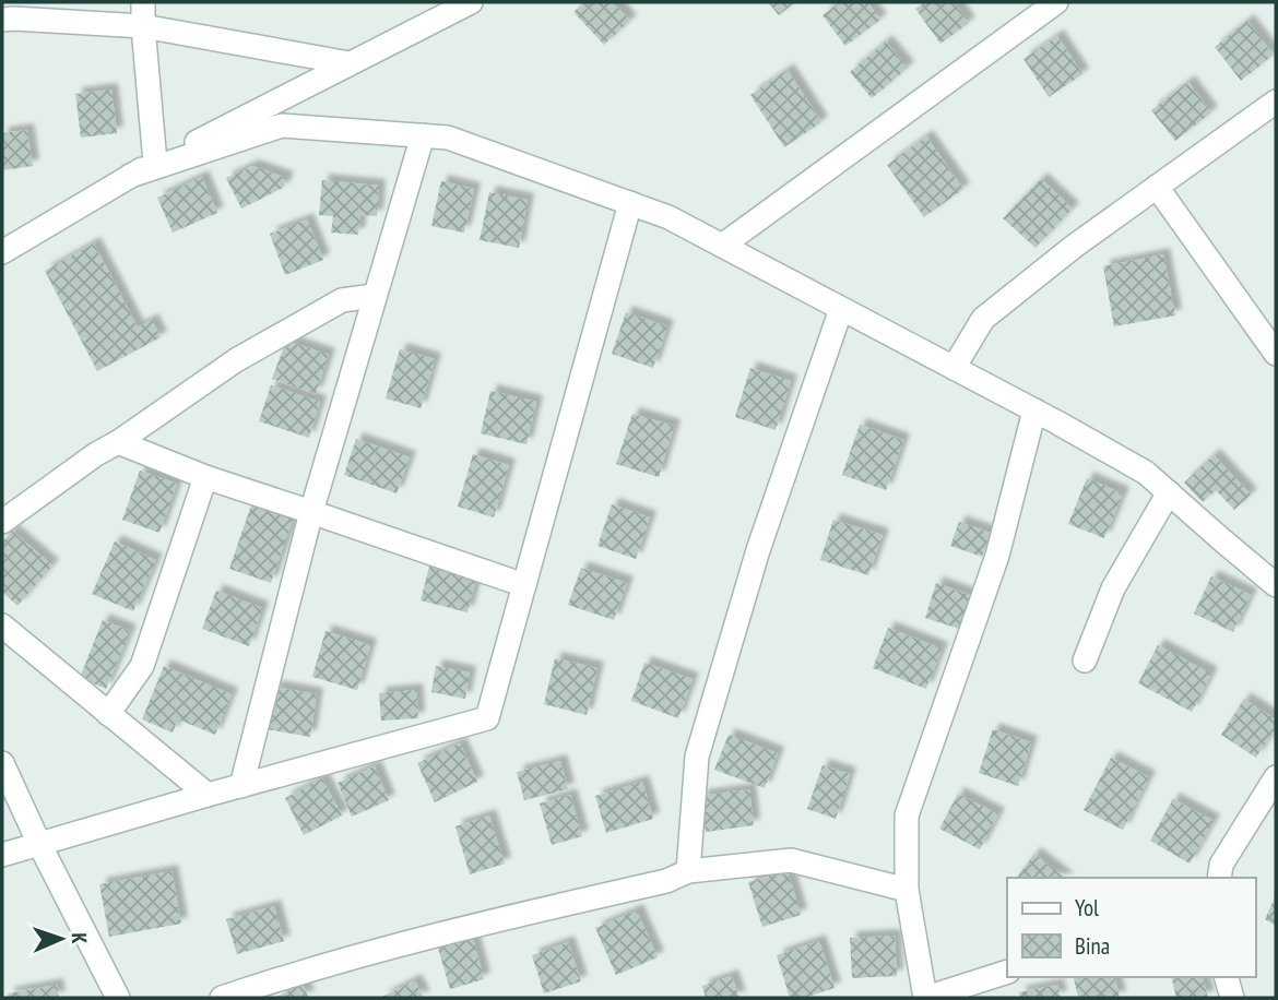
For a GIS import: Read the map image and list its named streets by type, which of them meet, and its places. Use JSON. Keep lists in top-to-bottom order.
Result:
{
  "legend": ["Yol", "Bina"],
  "north": "right"
}
